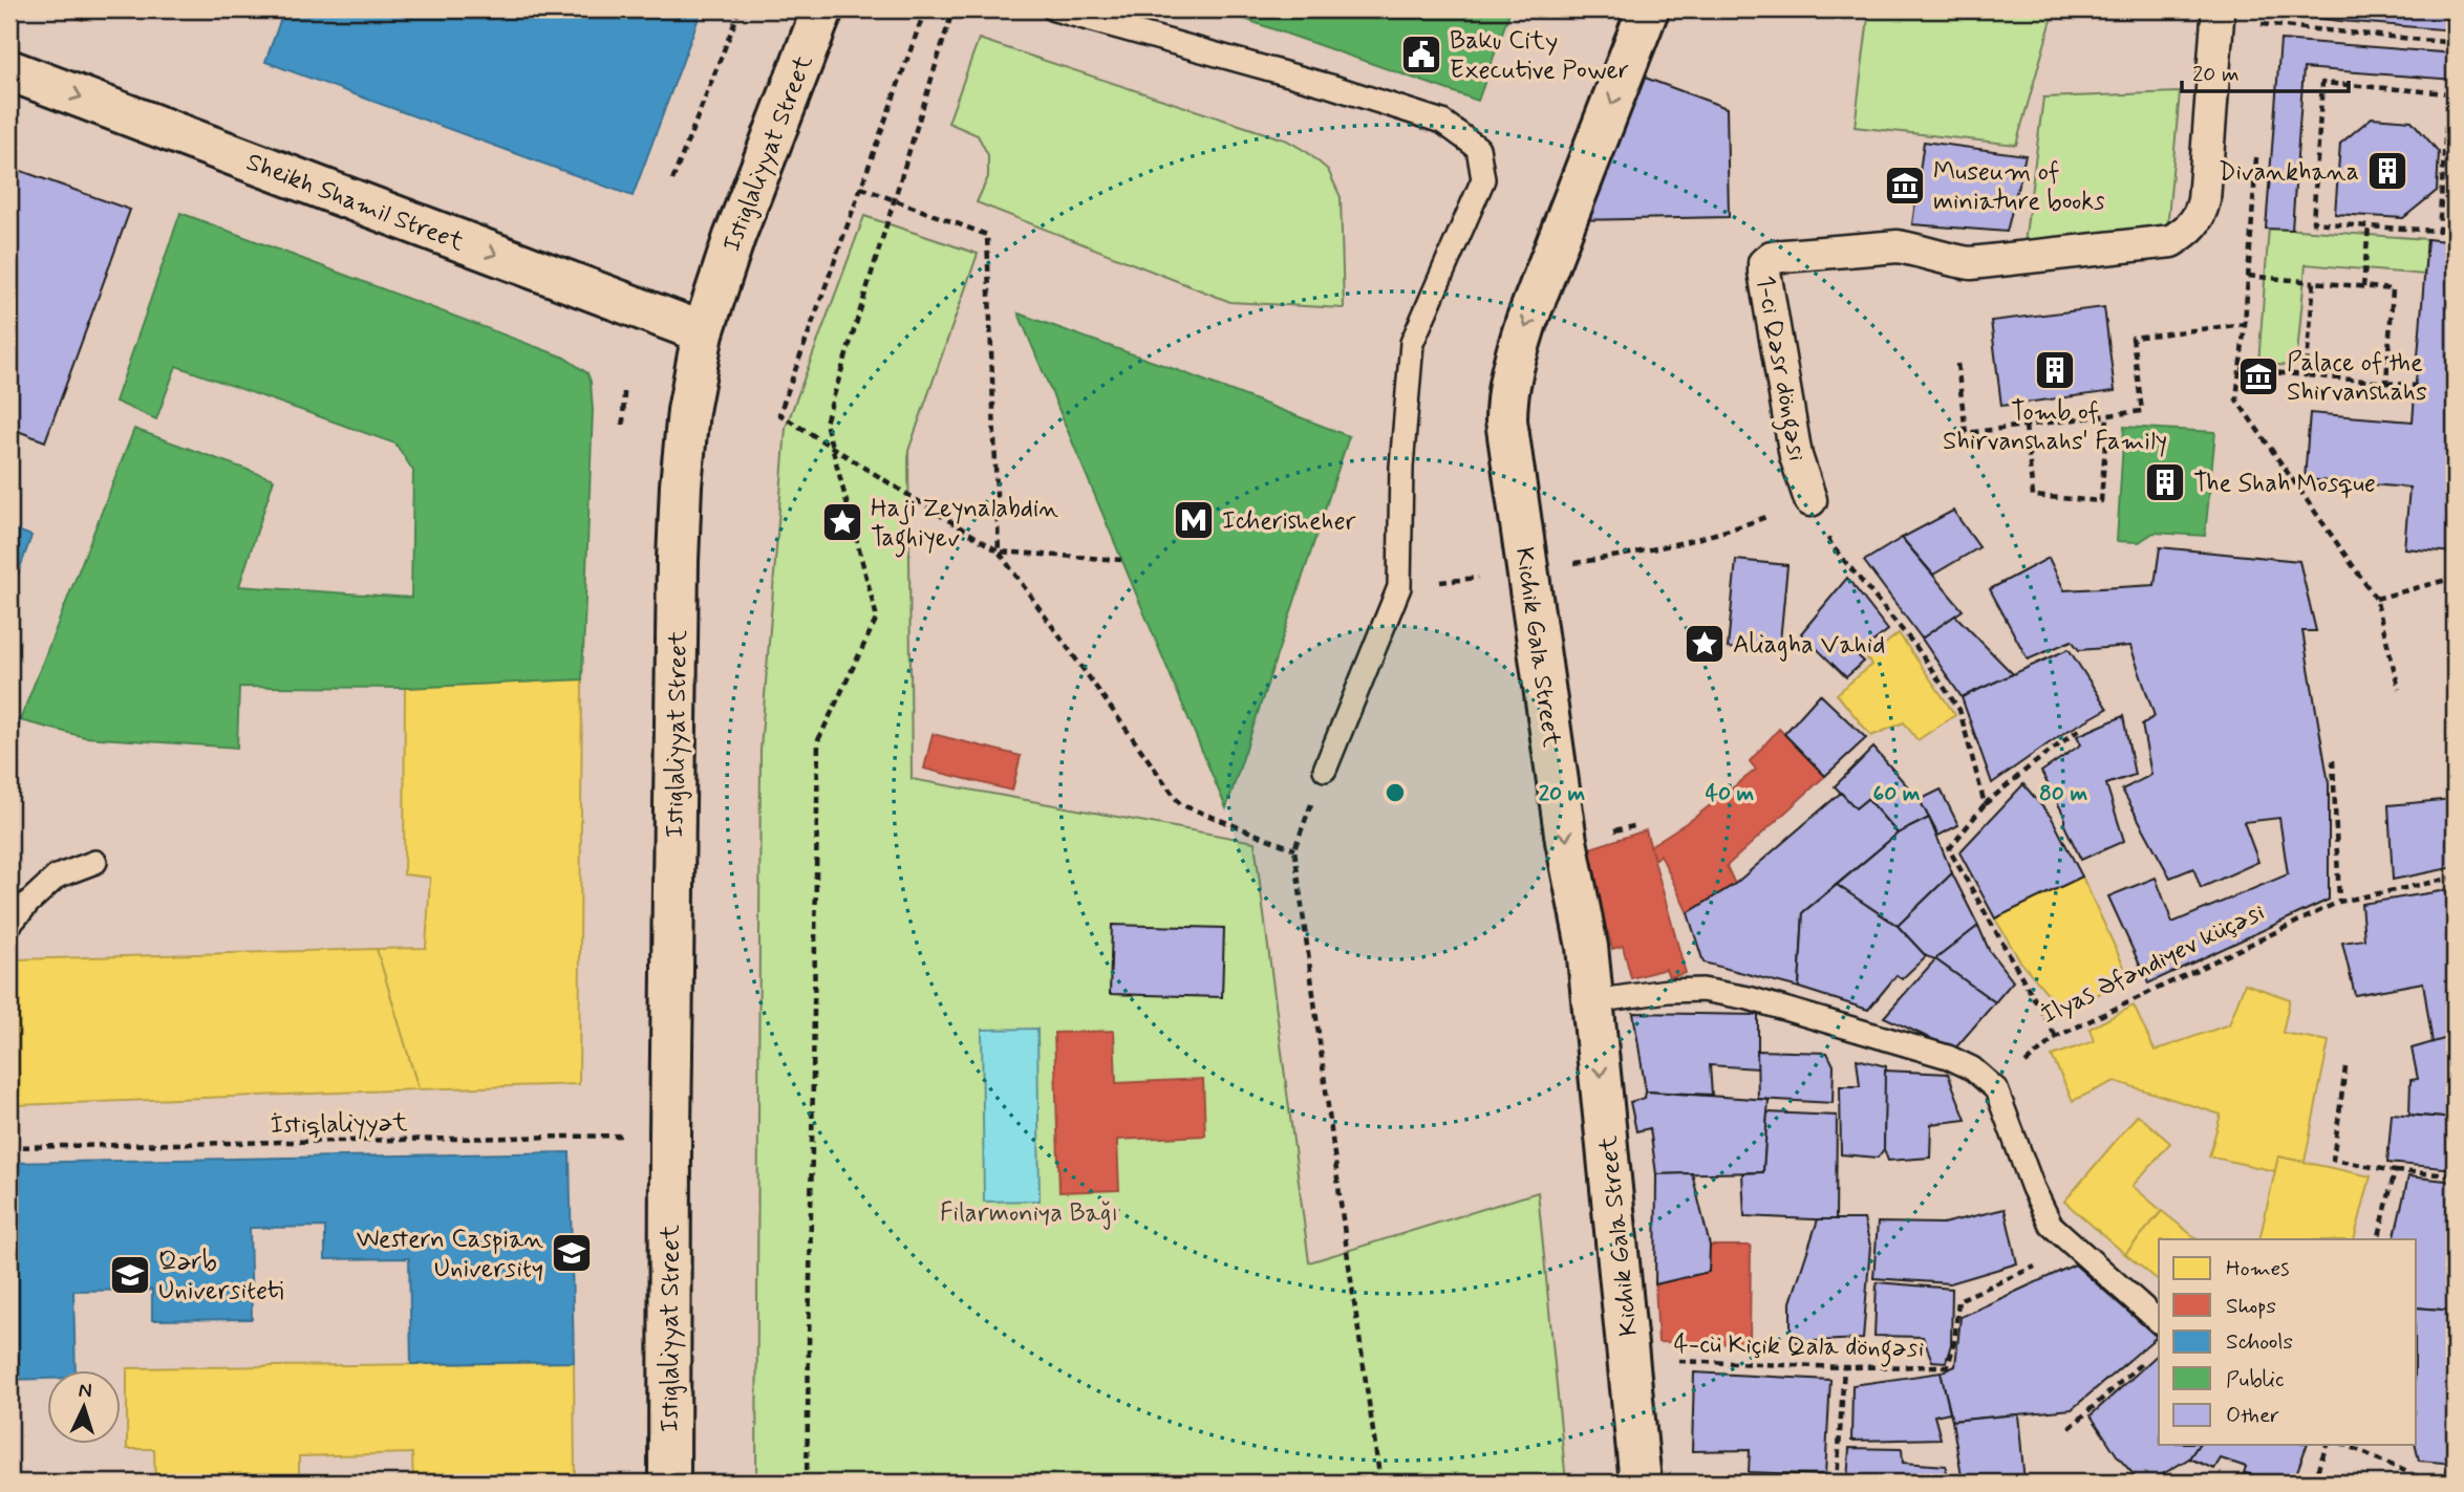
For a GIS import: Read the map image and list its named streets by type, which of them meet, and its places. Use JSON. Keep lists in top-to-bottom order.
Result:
{
  "streets": {
    "main road": ["Istiglaliyyat Street", "Sheikh Shamil Street", "Kichik Gala Street"],
    "street": ["1-ci Qəsr döngəsi"],
    "path": ["İlyas Əfəndiyev küçəsi", "İstiqlaliyyət", "4-cü Kiçik Qala döngəsi"]
  },
  "crossings": [
    ["Istiglaliyyat Street", "Sheikh Shamil Street"],
    ["Istiglaliyyat Street", "İstiqlaliyyət"],
    ["Kichik Gala Street", "4-cü Kiçik Qala döngəsi"]
  ],
  "one_way": ["Sheikh Shamil Street", "Kichik Gala Street"],
  "parks": ["Filarmoniya Bağı"],
  "places": {
    "public building": ["Baku City Executive Power"],
    "building": ["Divankhana", "Tomb of Shirvanshahs' Family", "The Shah Mosque"],
    "museum": ["Museum of miniature books", "Palace of the Shirvanshahs"],
    "metro station": ["Icherisheher"],
    "place": ["Haji Zeynalabdin Taghiyev", "Aliagha Vahid"],
    "school or university": ["Western Caspian University", "Qərb Universiteti"]
  },
  "legend": [
    "Homes",
    "Shops",
    "Schools",
    "Public",
    "Other"
  ],
  "scale_bar": "20 m",
  "north": "top",
  "rings": [
    "20 m",
    "40 m",
    "60 m",
    "80 m"
  ]
}
